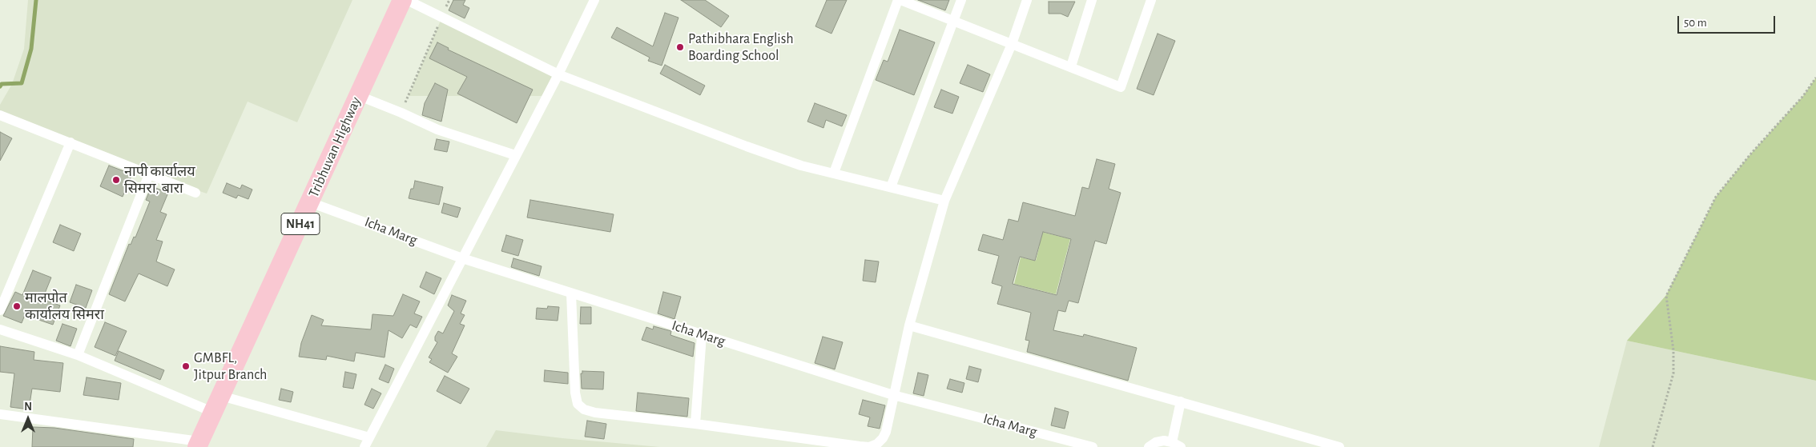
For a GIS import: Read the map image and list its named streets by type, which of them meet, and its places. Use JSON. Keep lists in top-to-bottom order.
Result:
{
  "streets": {
    "highway": ["Tribhuvan Highway", "NH41"],
    "street": ["Icha Marg"]
  },
  "crossings": [
    ["Tribhuvan Highway", "Icha Marg"]
  ],
  "places": [
    "Pathibhara English Boarding School",
    "नापी कार्यालय सिमरा, बारा",
    "मालपोत कार्यालय सिमरा",
    "GMBFL, Jitpur Branch"
  ],
  "scale_bar": "50 m",
  "north": "top"
}
